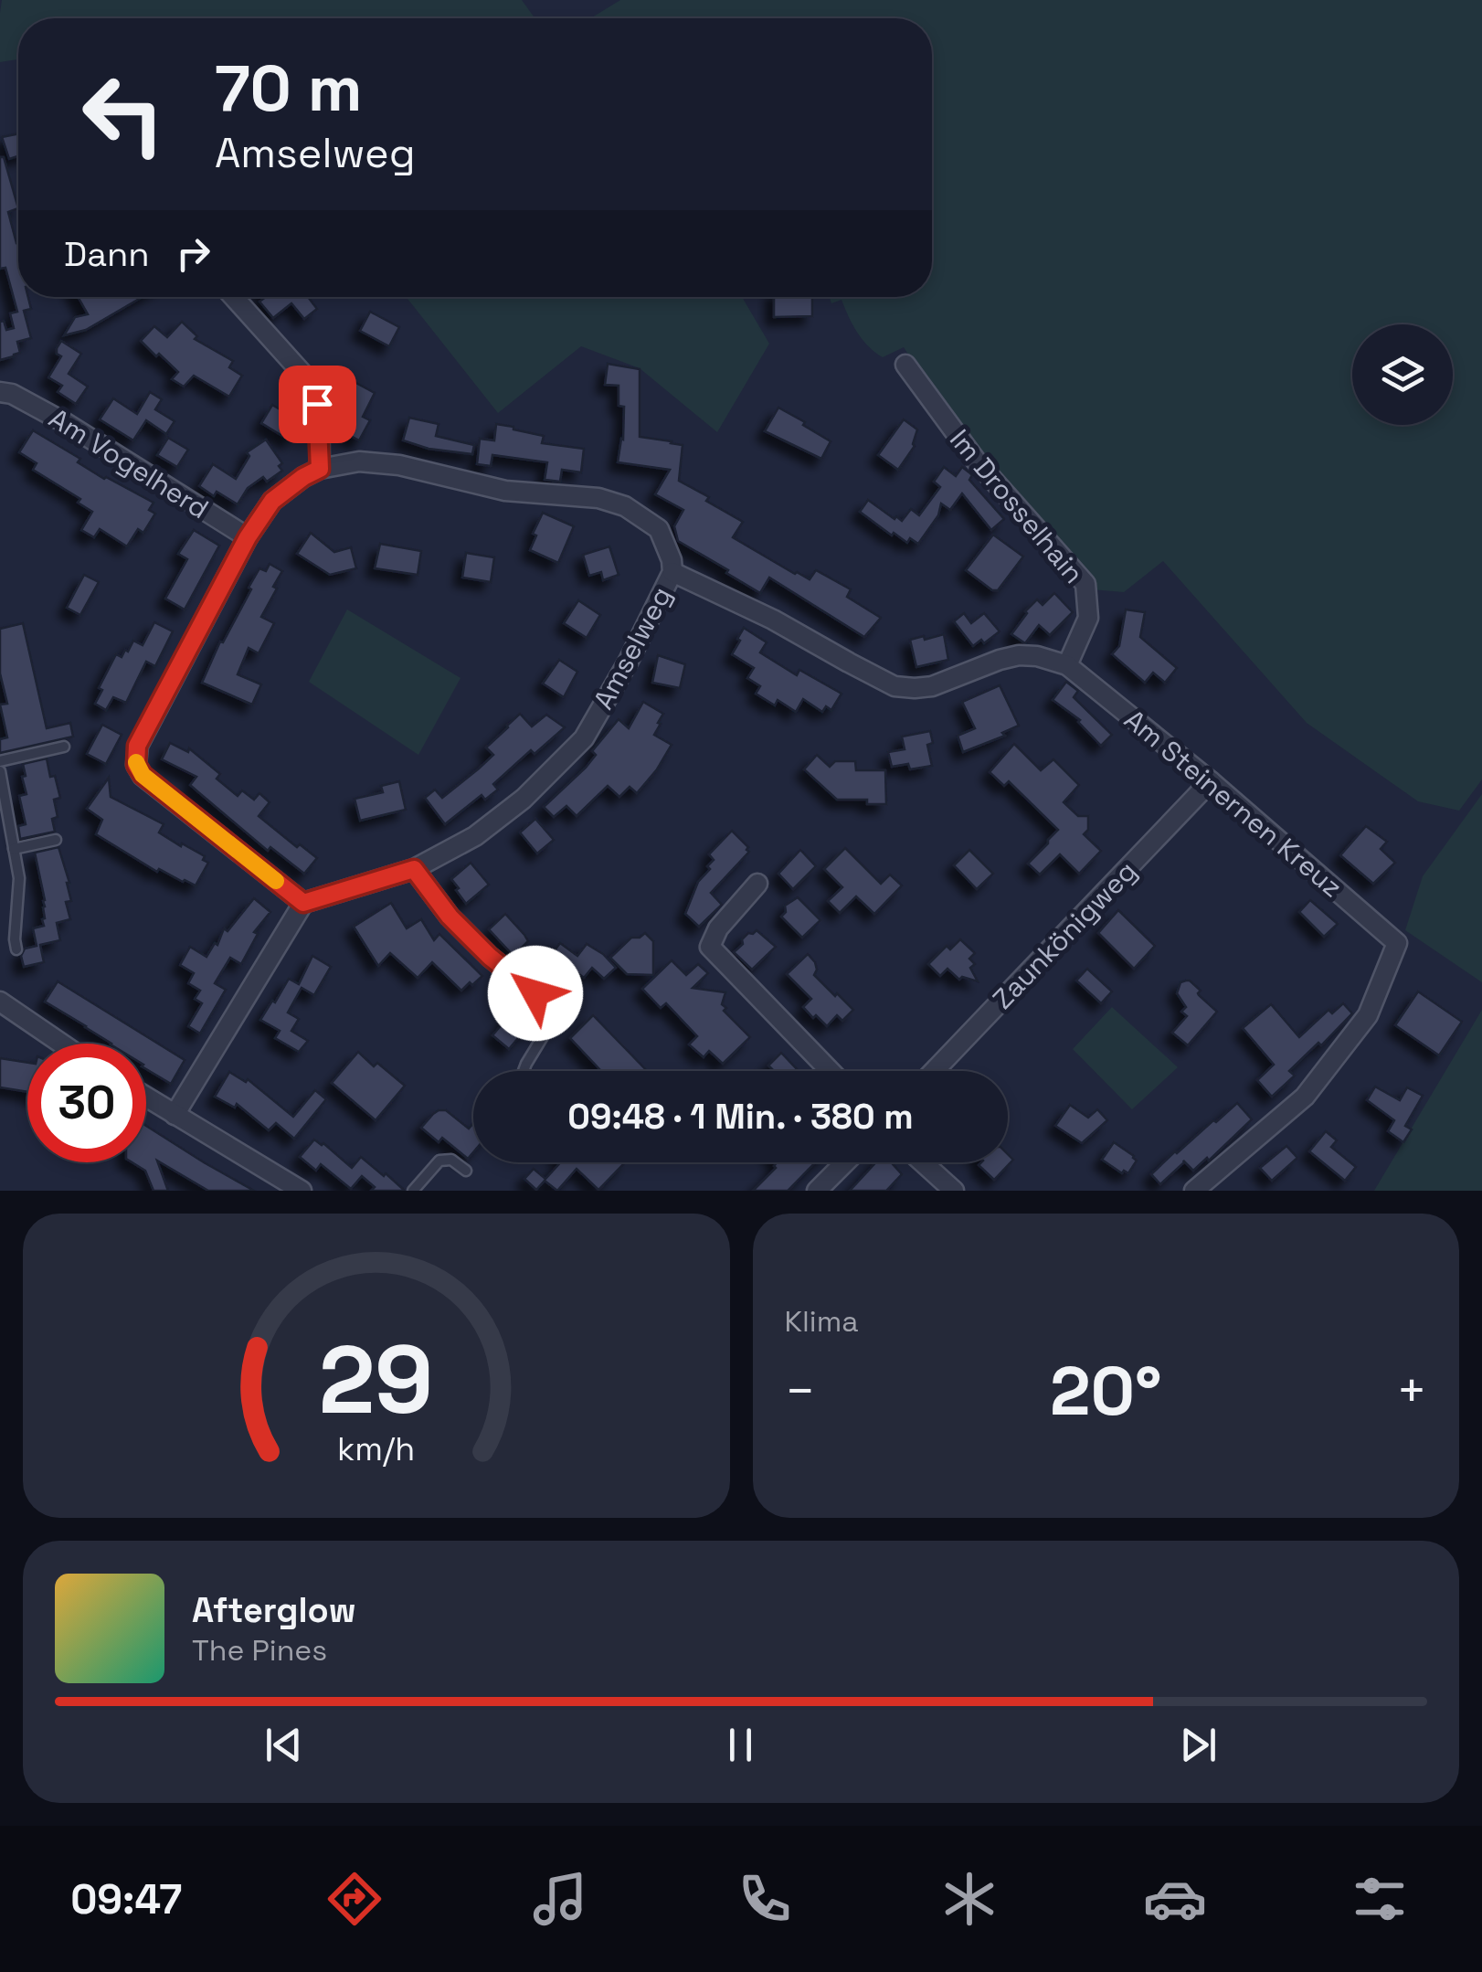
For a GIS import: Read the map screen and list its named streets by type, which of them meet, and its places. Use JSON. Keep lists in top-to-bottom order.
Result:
{
  "streets": {
    "street": [
      "Am Vogelherd",
      "Im Drosselhain",
      "Amselweg",
      "Am Steinernen Kreuz",
      "Zaunkönigweg"
    ]
  },
  "crossings": [
    ["Am Vogelherd", "Amselweg"],
    ["Im Drosselhain", "Am Steinernen Kreuz"],
    ["Am Steinernen Kreuz", "Zaunkönigweg"]
  ],
  "page": {
    "turn": ["70 m", "Amselweg"],
    "then": "Dann",
    "limit": "30",
    "trip": "09:48 · 1 Min. · 380 m",
    "tile": "Klima",
    "heat": ["−", "20°", "+"],
    "song": ["Afterglow", "The Pines"],
    "tabs": "09:47",
    "gauge": ["29", "km/h"]
  }
}
